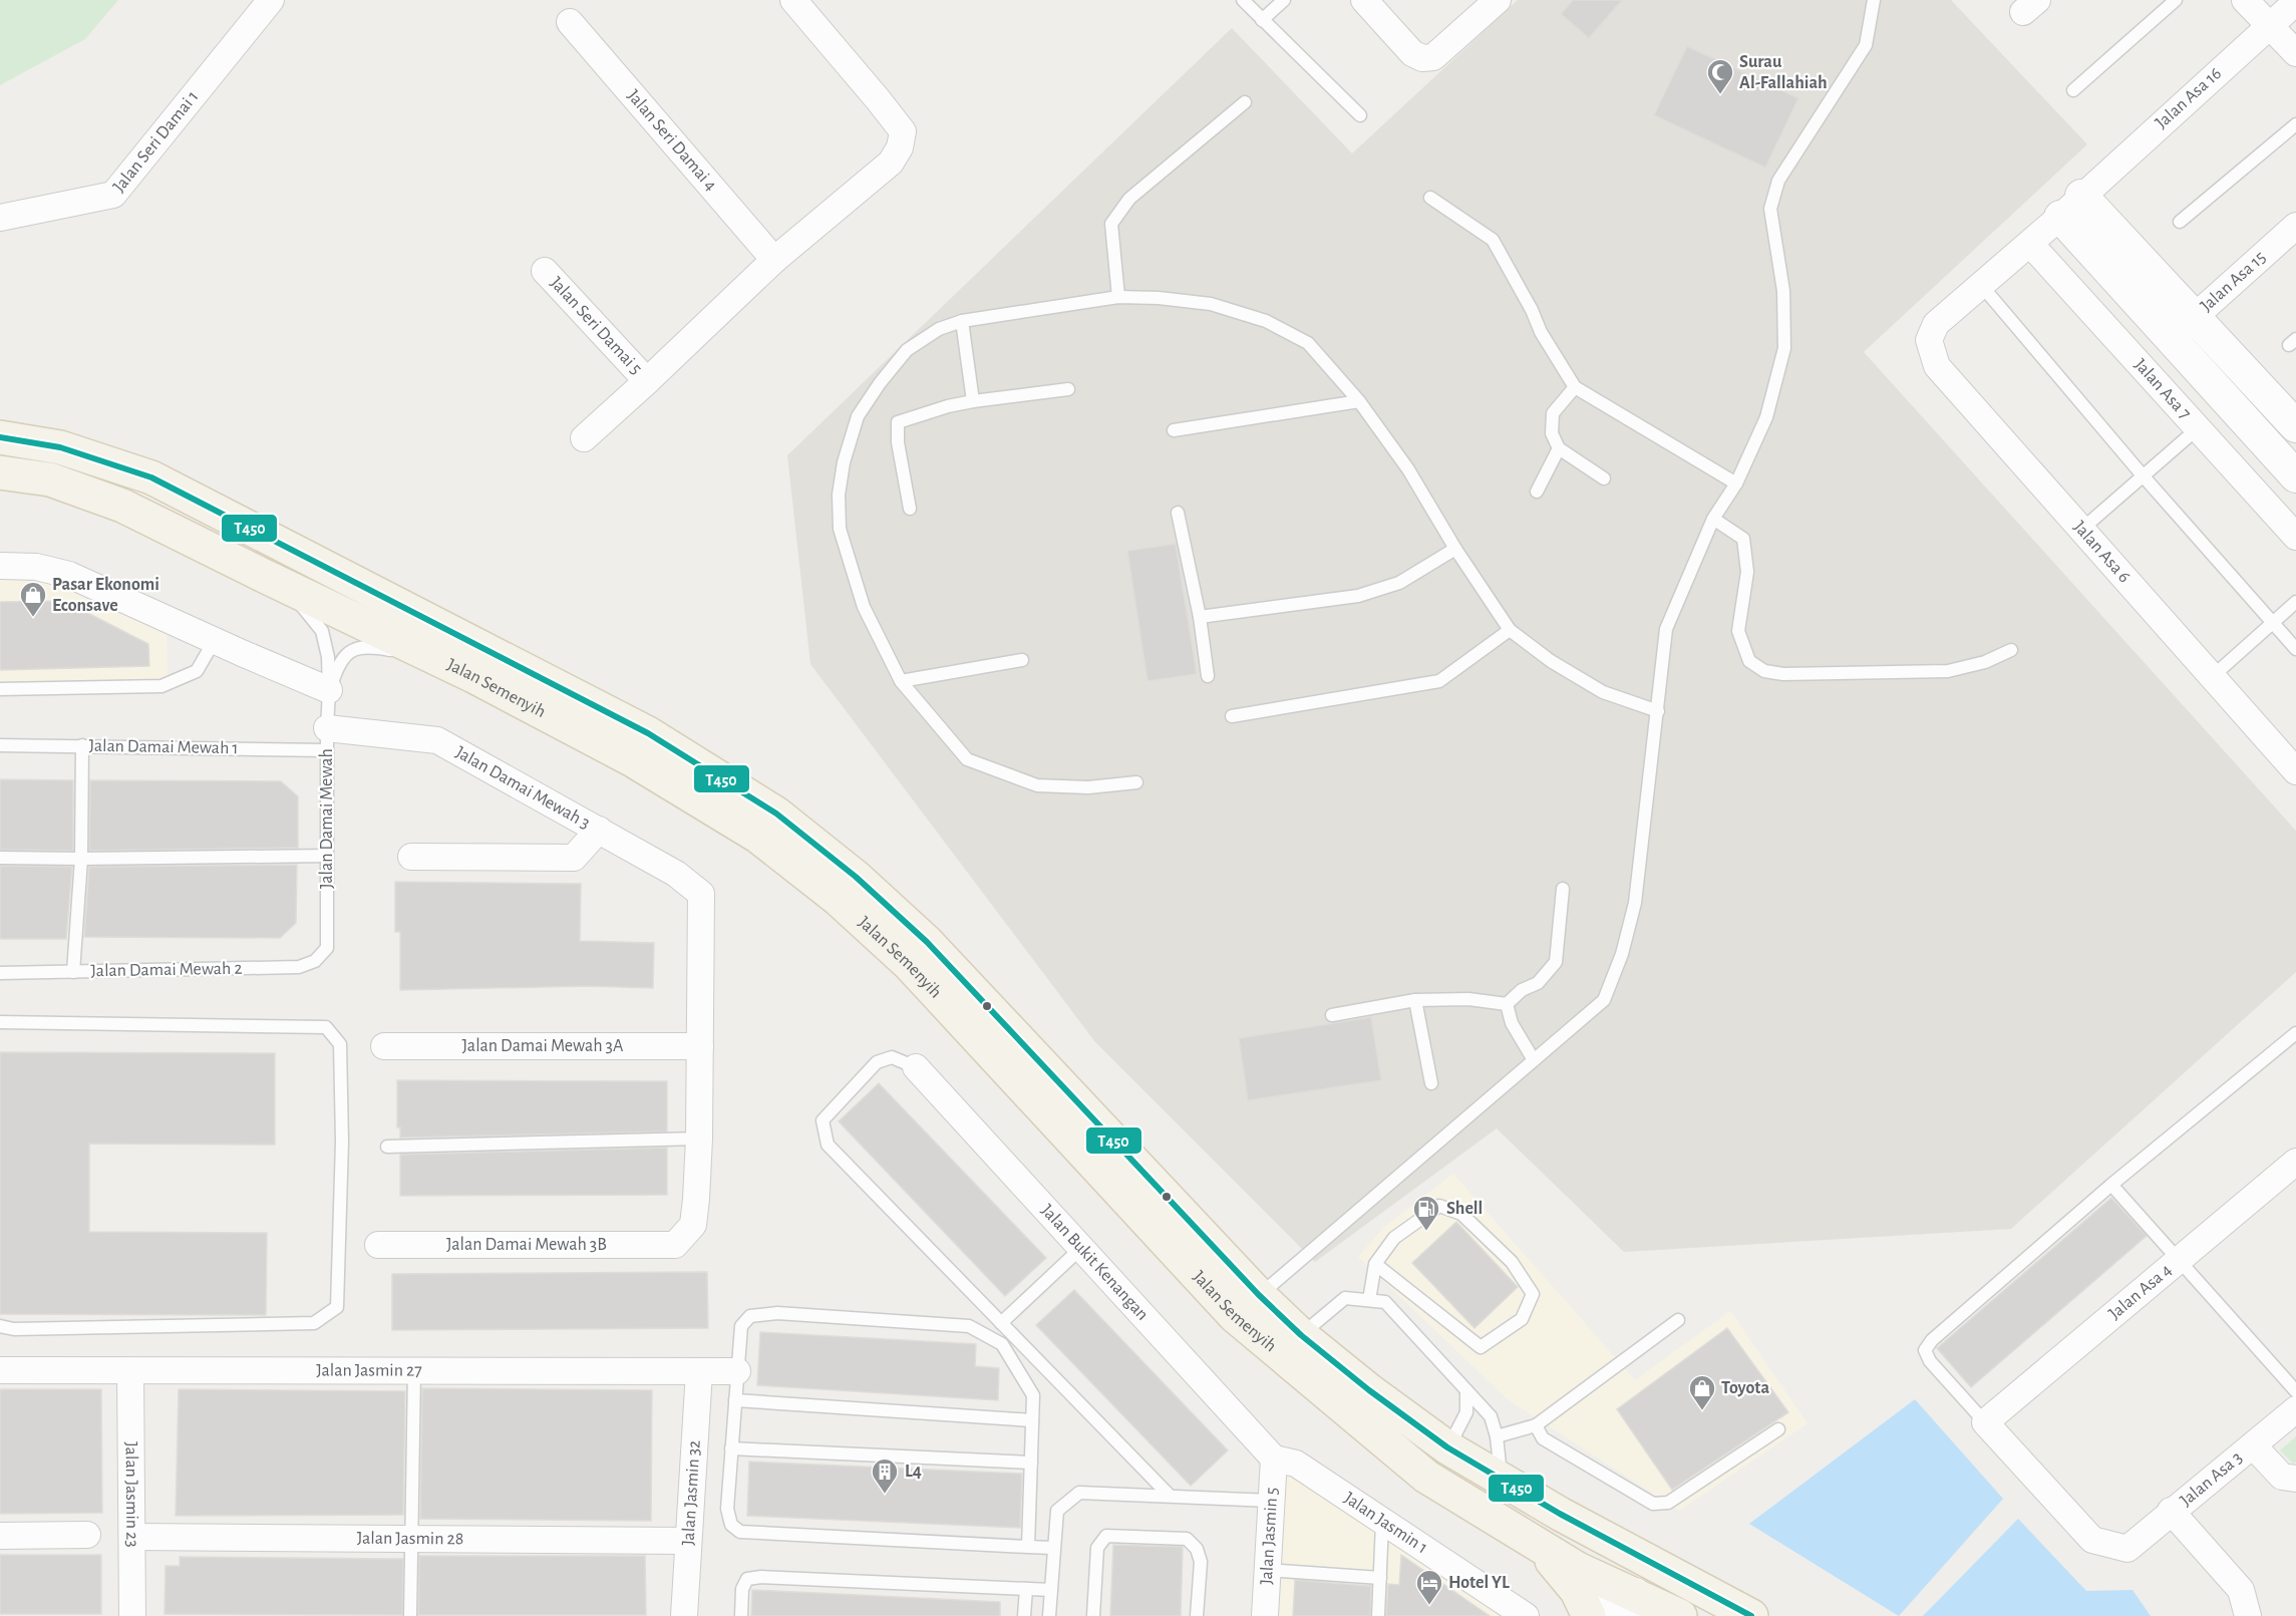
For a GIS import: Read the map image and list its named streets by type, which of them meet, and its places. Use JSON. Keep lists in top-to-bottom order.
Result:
{
  "streets": {
    "main road": ["Jalan Semenyih"],
    "street": [
      "Jalan Asa 16",
      "Jalan Seri Damai 4",
      "Jalan Seri Damai 1",
      "Jalan Asa 15",
      "Jalan Seri Damai 5",
      "Jalan Asa 7",
      "Jalan Asa 6",
      "Jalan Damai Mewah 3",
      "Jalan Damai Mewah 3A",
      "Jalan Damai Mewah 3B",
      "Jalan Bukit Kenangan",
      "Jalan Asa 4",
      "Jalan Jasmin 27",
      "Jalan Asa 3",
      "Jalan Jasmin 23",
      "Jalan Jasmin 32",
      "Jalan Jasmin 1",
      "Jalan Jasmin 5",
      "Jalan Jasmin 28"
    ],
    "lane": ["Jalan Damai Mewah 1", "Jalan Damai Mewah", "Jalan Damai Mewah 2"]
  },
  "crossings": [
    ["Jalan Asa 16", "Jalan Asa 7"],
    ["Jalan Asa 16", "Jalan Asa 6"],
    ["Jalan Semenyih", "Jalan Damai Mewah"],
    ["Jalan Damai Mewah 1", "Jalan Damai Mewah 3"],
    ["Jalan Damai Mewah 1", "Jalan Damai Mewah"],
    ["Jalan Damai Mewah 3", "Jalan Damai Mewah"],
    ["Jalan Damai Mewah 3", "Jalan Damai Mewah 3A"],
    ["Jalan Damai Mewah", "Jalan Damai Mewah 2"],
    ["Jalan Bukit Kenangan", "Jalan Jasmin 1"],
    ["Jalan Bukit Kenangan", "Jalan Jasmin 5"],
    ["Jalan Asa 4", "Jalan Asa 3"],
    ["Jalan Jasmin 27", "Jalan Jasmin 23"],
    ["Jalan Jasmin 27", "Jalan Jasmin 32"],
    ["Jalan Jasmin 23", "Jalan Jasmin 28"],
    ["Jalan Jasmin 32", "Jalan Jasmin 28"],
    ["Jalan Jasmin 1", "Jalan Jasmin 5"]
  ],
  "places": {
    "mosque": ["Surau Al-Fallahiah"],
    "shop": ["Pasar Ekonomi Econsave", "Toyota"],
    "fuel station": ["Shell"],
    "building": ["L4"],
    "hotel": ["Hotel YL"]
  },
  "lines": ["transit line T450"]
}
